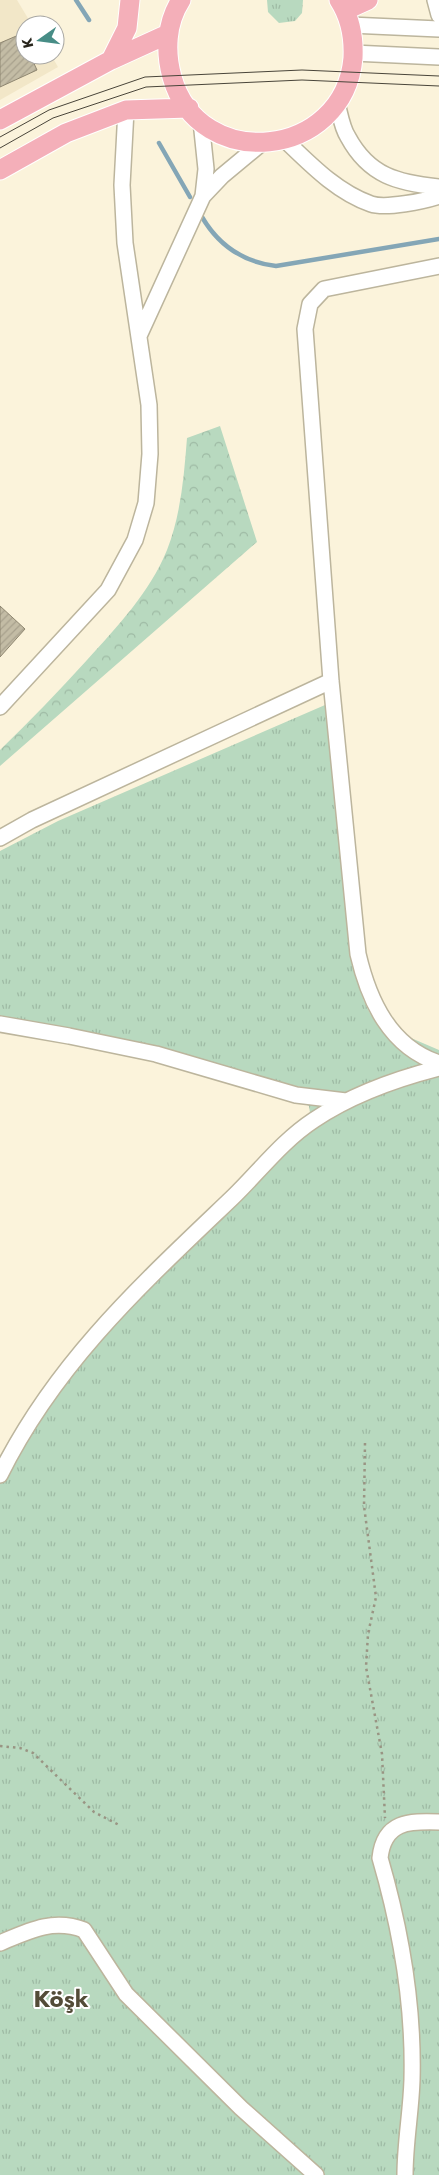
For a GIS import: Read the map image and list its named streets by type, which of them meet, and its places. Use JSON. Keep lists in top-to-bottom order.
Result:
{
  "districts": ["Köşk"],
  "north": "left"
}
